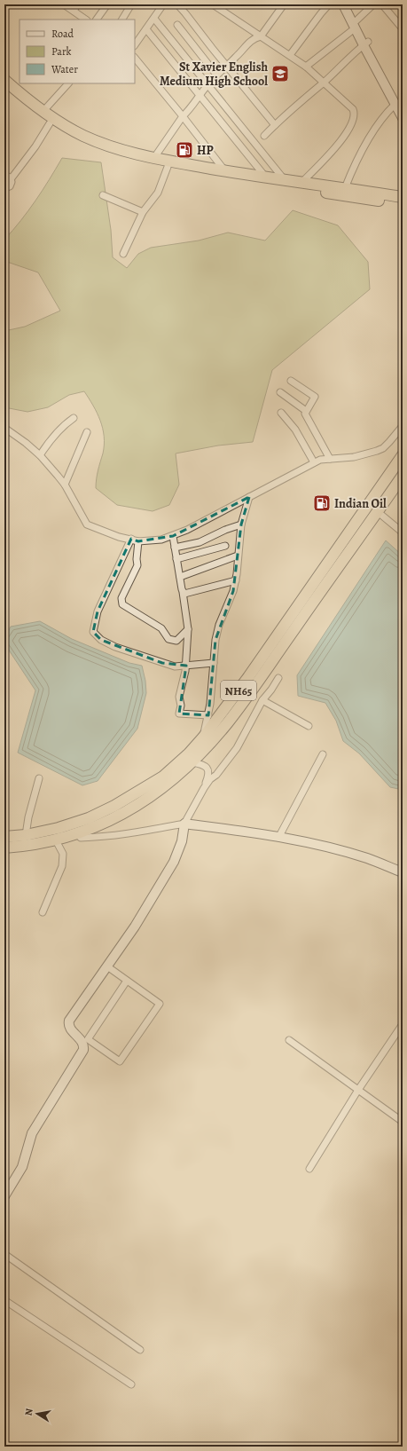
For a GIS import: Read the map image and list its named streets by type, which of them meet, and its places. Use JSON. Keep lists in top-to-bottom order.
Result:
{
  "streets": {
    "highway": ["NH65"]
  },
  "places": {
    "school or university": ["St Xavier English Medium High School"],
    "fuel station": ["HP", "Indian Oil"]
  },
  "legend": ["Road", "Park", "Water"],
  "north": "left"
}
